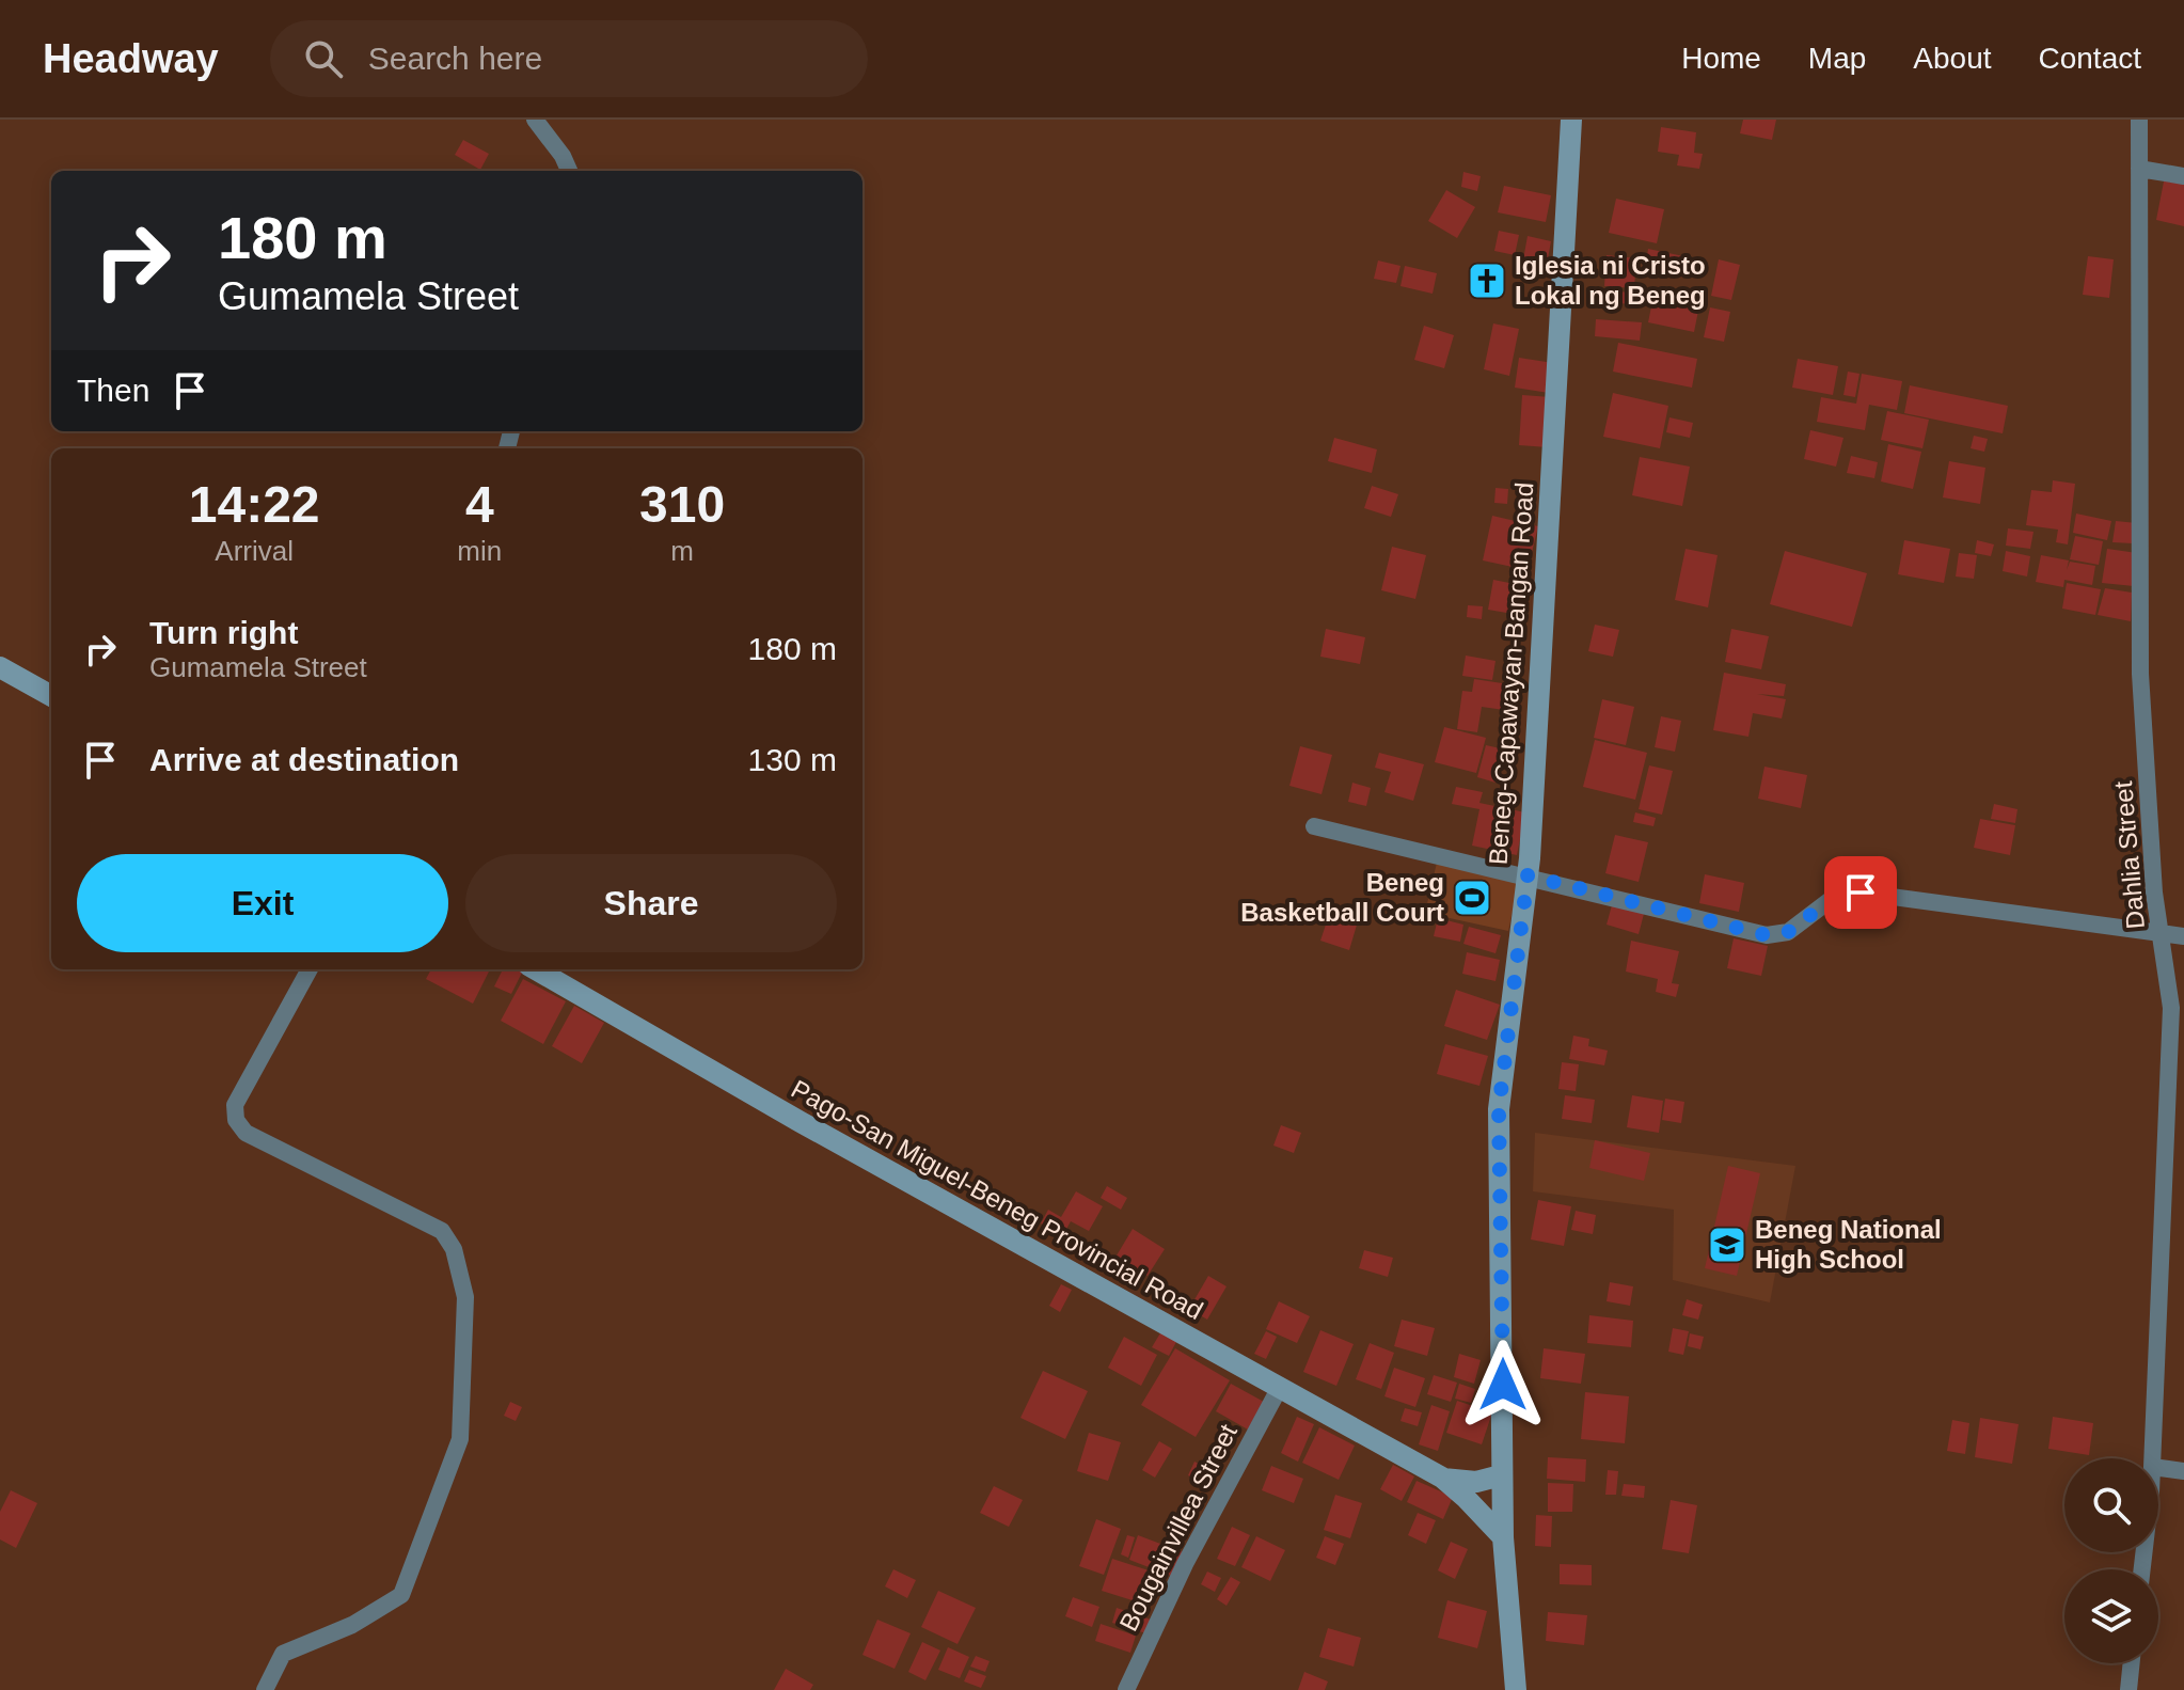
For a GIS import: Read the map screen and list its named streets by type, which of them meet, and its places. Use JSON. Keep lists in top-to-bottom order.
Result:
{
  "streets": {
    "street": [
      "Beneg-Capawayan-Bangan Road",
      "Dahlia Street",
      "Pago-San Miguel-Beneg Provincial Road",
      "Bougainvillea Street"
    ]
  },
  "crossings": [
    ["Pago-San Miguel-Beneg Provincial Road", "Bougainvillea Street"]
  ],
  "places": {
    "church": ["Iglesia ni Cristo Lokal ng Beneg"],
    "sports": ["Beneg Basketball Court"],
    "school or university": ["Beneg National High School"]
  },
  "page": {
    "header": "Headway",
    "search": "Search here",
    "nav": [
      "Home",
      "Map",
      "About",
      "Contact"
    ],
    "turn": ["180 m", "Gumamela Street"],
    "then": "Then",
    "eta": [
      "14:22",
      "Arrival",
      "4",
      "min",
      "310",
      "m"
    ],
    "list": [
      {
        "name": "Turn right",
        "note": "Gumamela Street",
        "value": "180 m"
      },
      {
        "name": "Arrive at destination",
        "value": "130 m"
      }
    ],
    "buttons": ["Exit", "Share"]
  }
}
